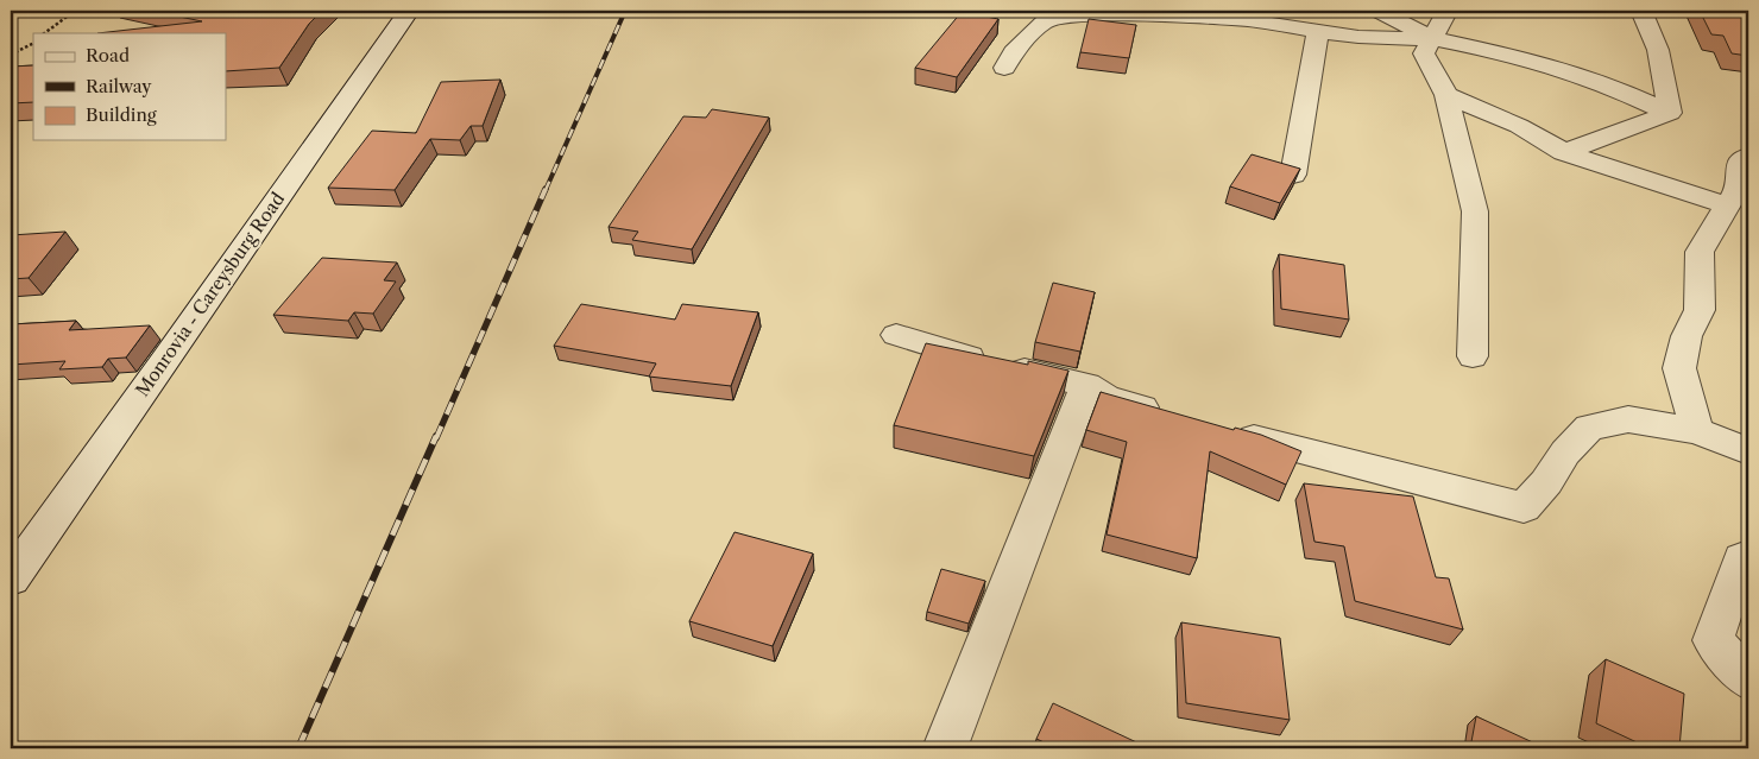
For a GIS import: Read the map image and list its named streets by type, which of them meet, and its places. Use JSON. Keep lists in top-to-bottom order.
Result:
{
  "streets": {
    "street": ["Monrovia - Careysburg Road"]
  },
  "legend": ["Road", "Railway", "Building"]
}
